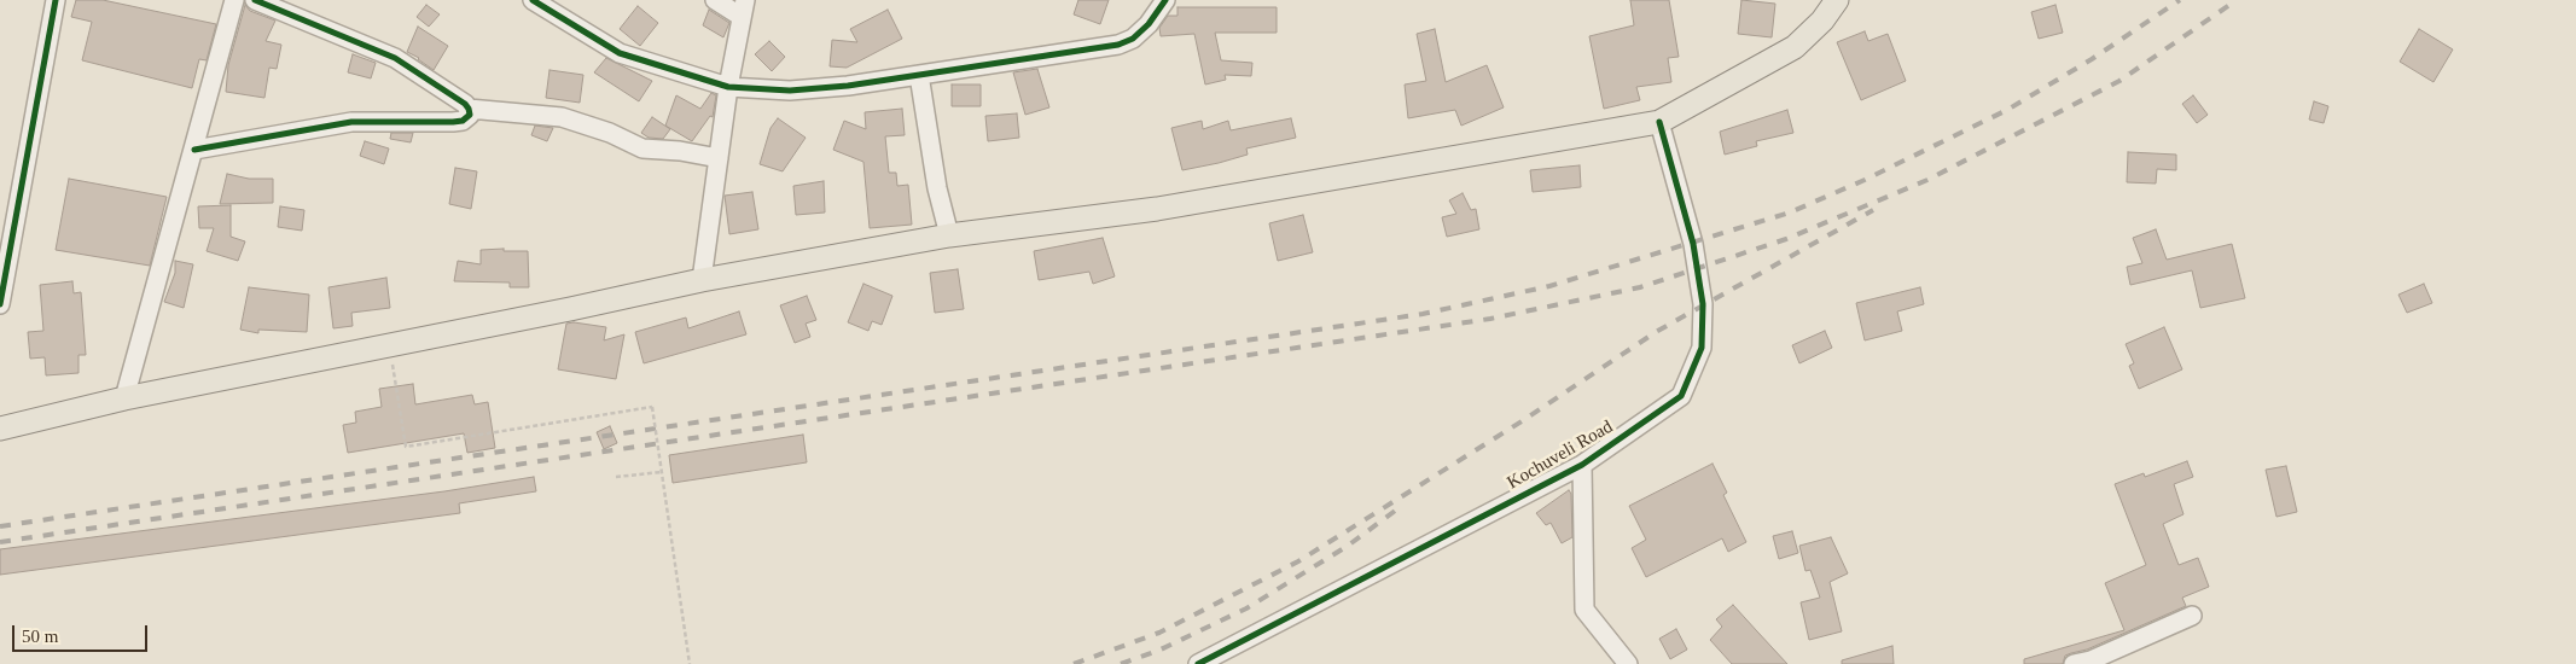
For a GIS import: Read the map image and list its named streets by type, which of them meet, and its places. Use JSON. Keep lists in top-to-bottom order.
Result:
{
  "streets": {
    "street": ["Kochuveli Road"]
  },
  "scale_bar": "50 m"
}
